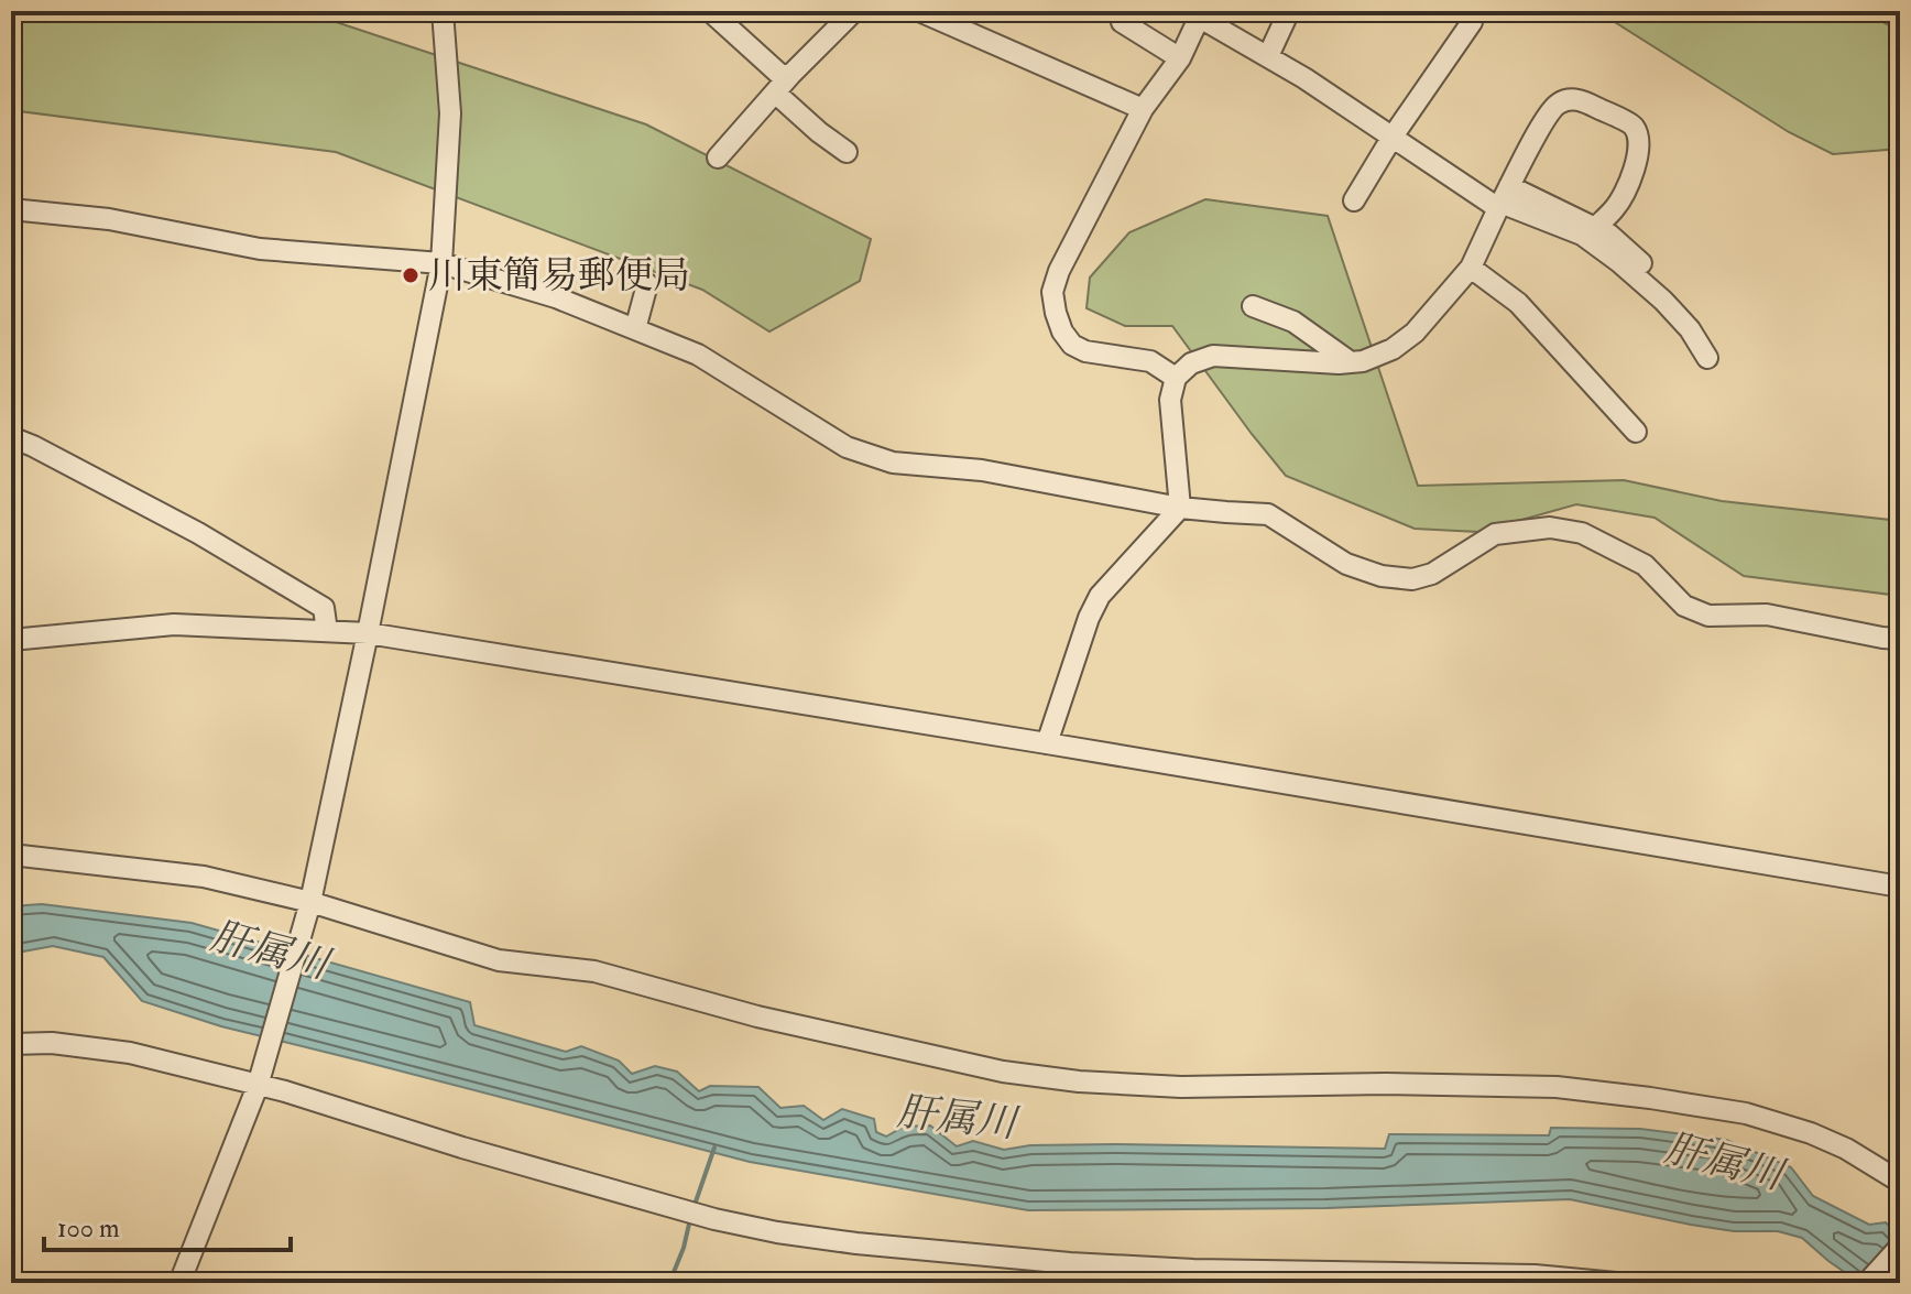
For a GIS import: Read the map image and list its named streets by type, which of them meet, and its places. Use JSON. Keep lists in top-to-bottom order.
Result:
{
  "water": ["肝属川"],
  "places": ["川東簡易郵便局"],
  "scale_bar": "100 m"
}
